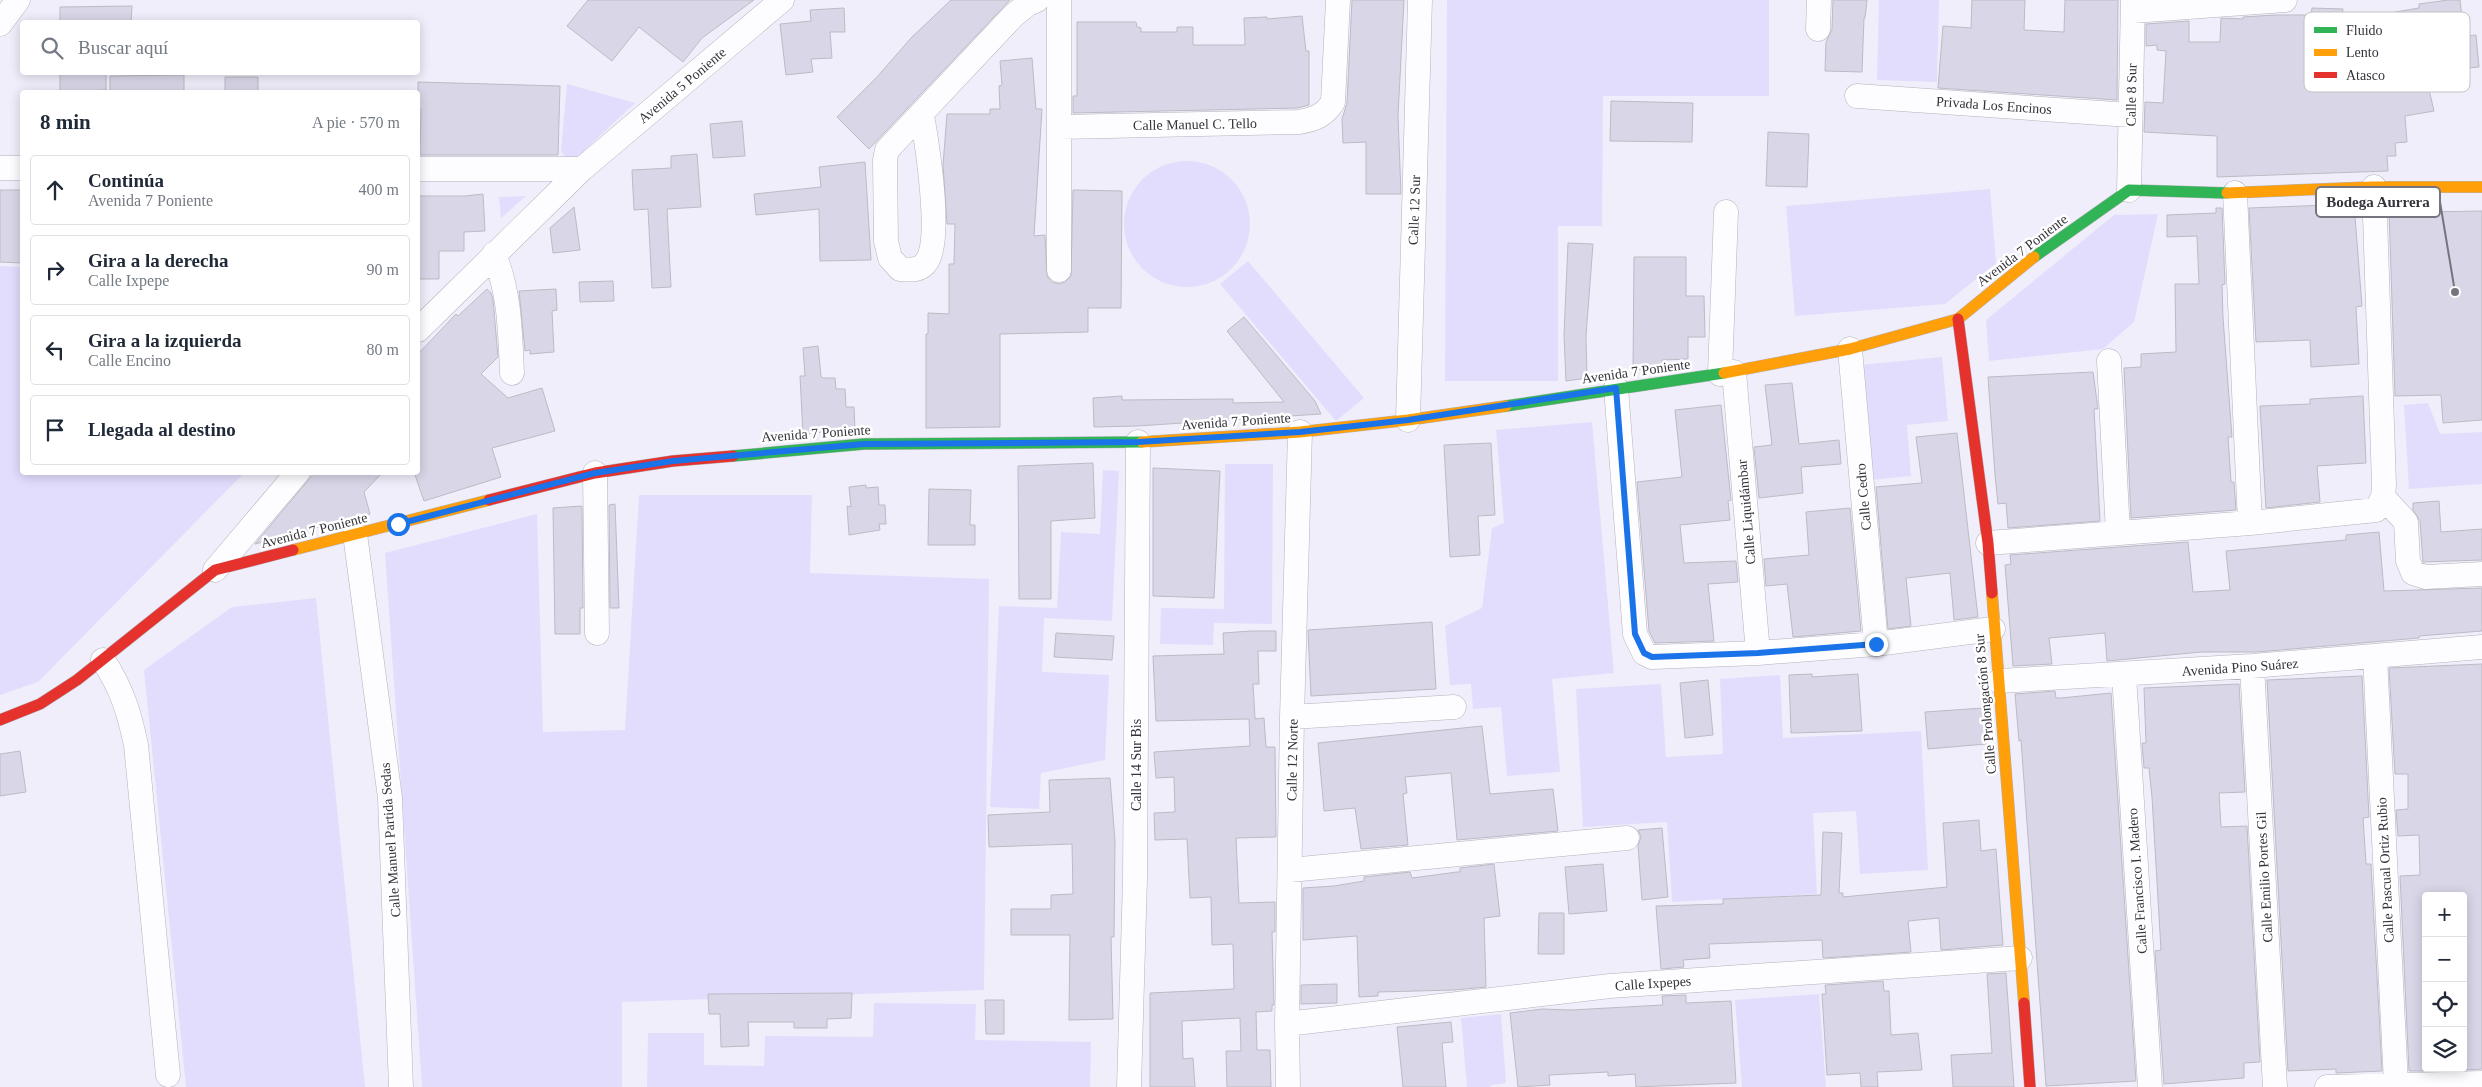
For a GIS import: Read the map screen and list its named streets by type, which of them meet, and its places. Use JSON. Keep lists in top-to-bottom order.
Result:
{
  "streets": {
    "street": [
      "Avenida 5 Poniente",
      "Calle 8 Sur",
      "Privada Los Encinos",
      "Calle Manuel C. Tello",
      "Calle 12 Sur",
      "Avenida 7 Poniente",
      "Calle Cedro",
      "Calle Liquidámbar",
      "Avenida Pino Suárez",
      "Calle Prolongación 8 Sur",
      "Calle 12 Norte",
      "Calle 14 Sur Bis",
      "Calle Manuel Partida Sedas",
      "Calle Pascual Ortiz Rubio",
      "Calle Emilio Portes Gil",
      "Calle Francisco I. Madero",
      "Calle Ixpepes"
    ]
  },
  "crossings": [
    ["Calle 8 Sur", "Privada Los Encinos"],
    ["Calle 8 Sur", "Avenida 7 Poniente"],
    ["Calle 12 Sur", "Avenida 7 Poniente"],
    ["Avenida 7 Poniente", "Calle Cedro"],
    ["Avenida 7 Poniente", "Calle Liquidámbar"],
    ["Avenida 7 Poniente", "Calle Prolongación 8 Sur"],
    ["Avenida 7 Poniente", "Calle 12 Norte"],
    ["Avenida 7 Poniente", "Calle 14 Sur Bis"],
    ["Avenida 7 Poniente", "Calle Manuel Partida Sedas"],
    ["Avenida Pino Suárez", "Calle Prolongación 8 Sur"],
    ["Avenida Pino Suárez", "Calle Pascual Ortiz Rubio"],
    ["Avenida Pino Suárez", "Calle Emilio Portes Gil"],
    ["Avenida Pino Suárez", "Calle Francisco I. Madero"],
    ["Calle Prolongación 8 Sur", "Calle Ixpepes"],
    ["Calle 12 Norte", "Calle Ixpepes"]
  ],
  "places": ["Bodega Aurrera"],
  "legend": ["Fluido", "Lento", "Atasco"],
  "page": {
    "search": "Buscar aquí",
    "heading": ["8 min", "A pie · 570 m"],
    "list": [
      ["Continúa", "Avenida 7 Poniente", "400 m"],
      ["Gira a la derecha", "Calle Ixpepe", "90 m"],
      ["Gira a la izquierda", "Calle Encino", "80 m"],
      "Llegada al destino"
    ],
    "map_buttons": ["+", "−"]
  }
}
